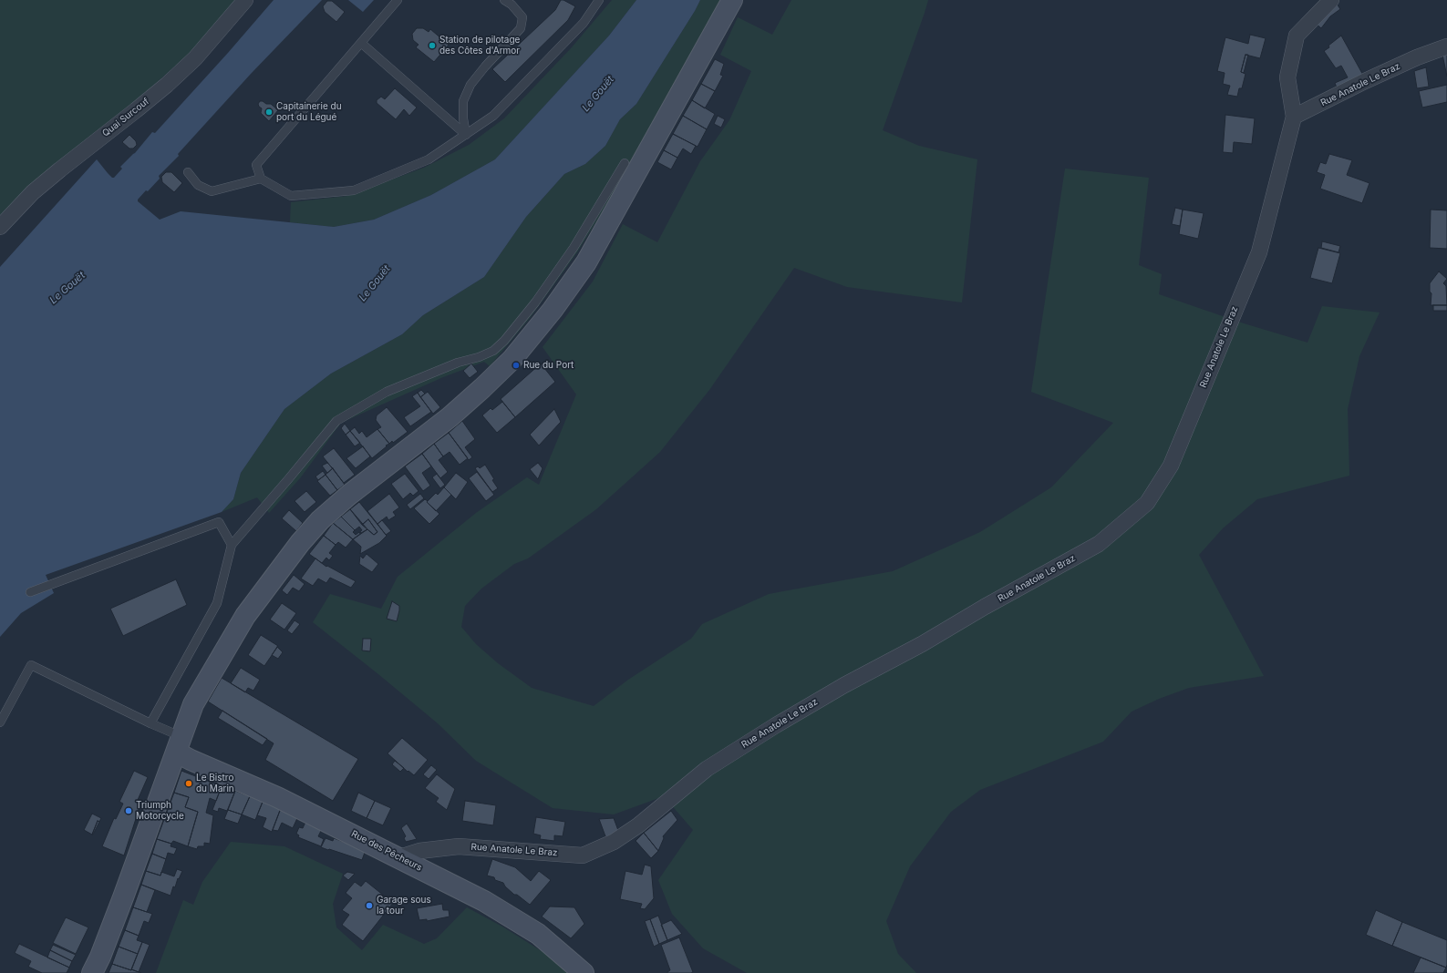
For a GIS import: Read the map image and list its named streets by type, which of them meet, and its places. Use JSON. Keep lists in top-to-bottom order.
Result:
{
  "streets": {
    "street": ["Rue Anatole Le Braz", "Quai Surcouf", "Rue des Pêcheurs"]
  },
  "crossings": [
    ["Rue Anatole Le Braz", "Rue des Pêcheurs"]
  ],
  "water": ["Le Gouët"],
  "places": [
    "Station de pilotage des Côtes d'Armor",
    "Capitainerie du port du Légué",
    "Rue du Port",
    "Le Bistro du Marin",
    "Triumph Motorcycle",
    "Garage sous la tour"
  ]
}
